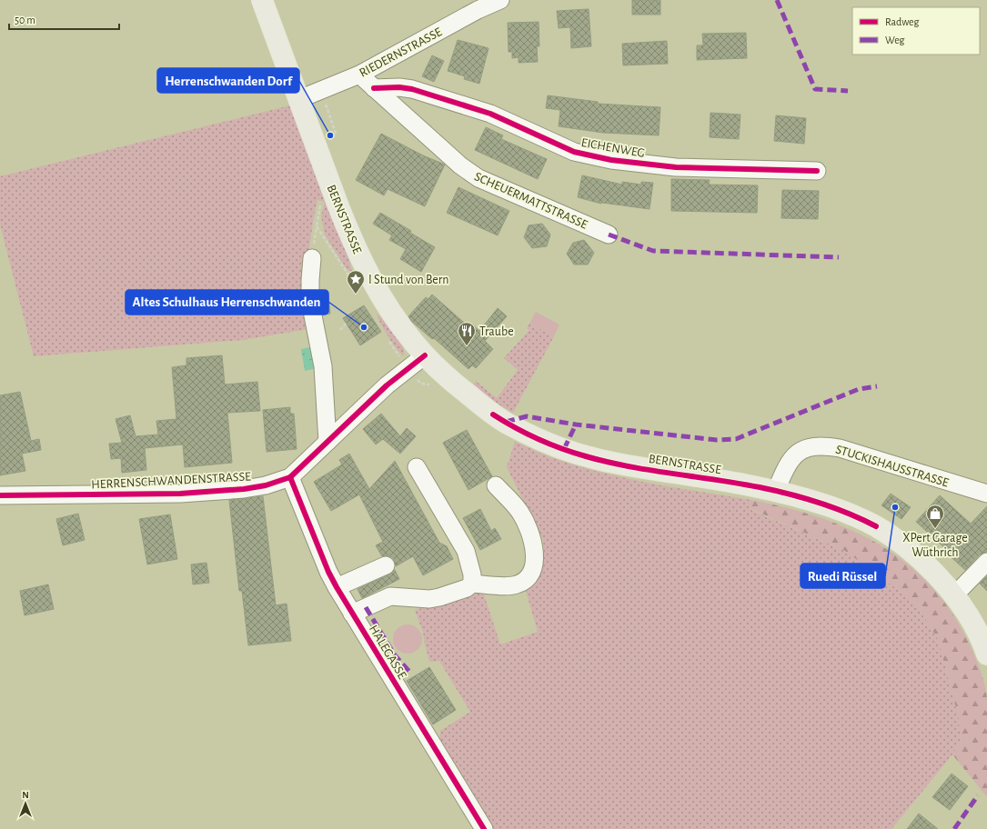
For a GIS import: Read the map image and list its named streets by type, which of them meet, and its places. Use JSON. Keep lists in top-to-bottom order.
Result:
{
  "streets": {
    "main road": ["BERNSTRASSE"],
    "street": [
      "RIEDERNSTRASSE",
      "EICHENWEG",
      "SCHEUERMATTSTRASSE",
      "STUCKISHAUSSTRASSE",
      "HERRENSCHWANDENSTRASSE",
      "HALEGASSE"
    ]
  },
  "crossings": [
    ["RIEDERNSTRASSE", "SCHEUERMATTSTRASSE"],
    ["RIEDERNSTRASSE", "BERNSTRASSE"],
    ["EICHENWEG", "SCHEUERMATTSTRASSE"],
    ["BERNSTRASSE", "STUCKISHAUSSTRASSE"],
    ["BERNSTRASSE", "HERRENSCHWANDENSTRASSE"],
    ["HERRENSCHWANDENSTRASSE", "HALEGASSE"]
  ],
  "places": {
    "other": ["Herrenschwanden Dorf", "Altes Schulhaus Herrenschwanden", "Ruedi Rüssel"],
    "place": ["I Stund von Bern"],
    "restaurant": ["Traube"],
    "shop": ["XPert Garage Wüthrich"]
  },
  "legend": ["Radweg", "Weg"],
  "scale_bar": "50 m",
  "north": "top"
}
